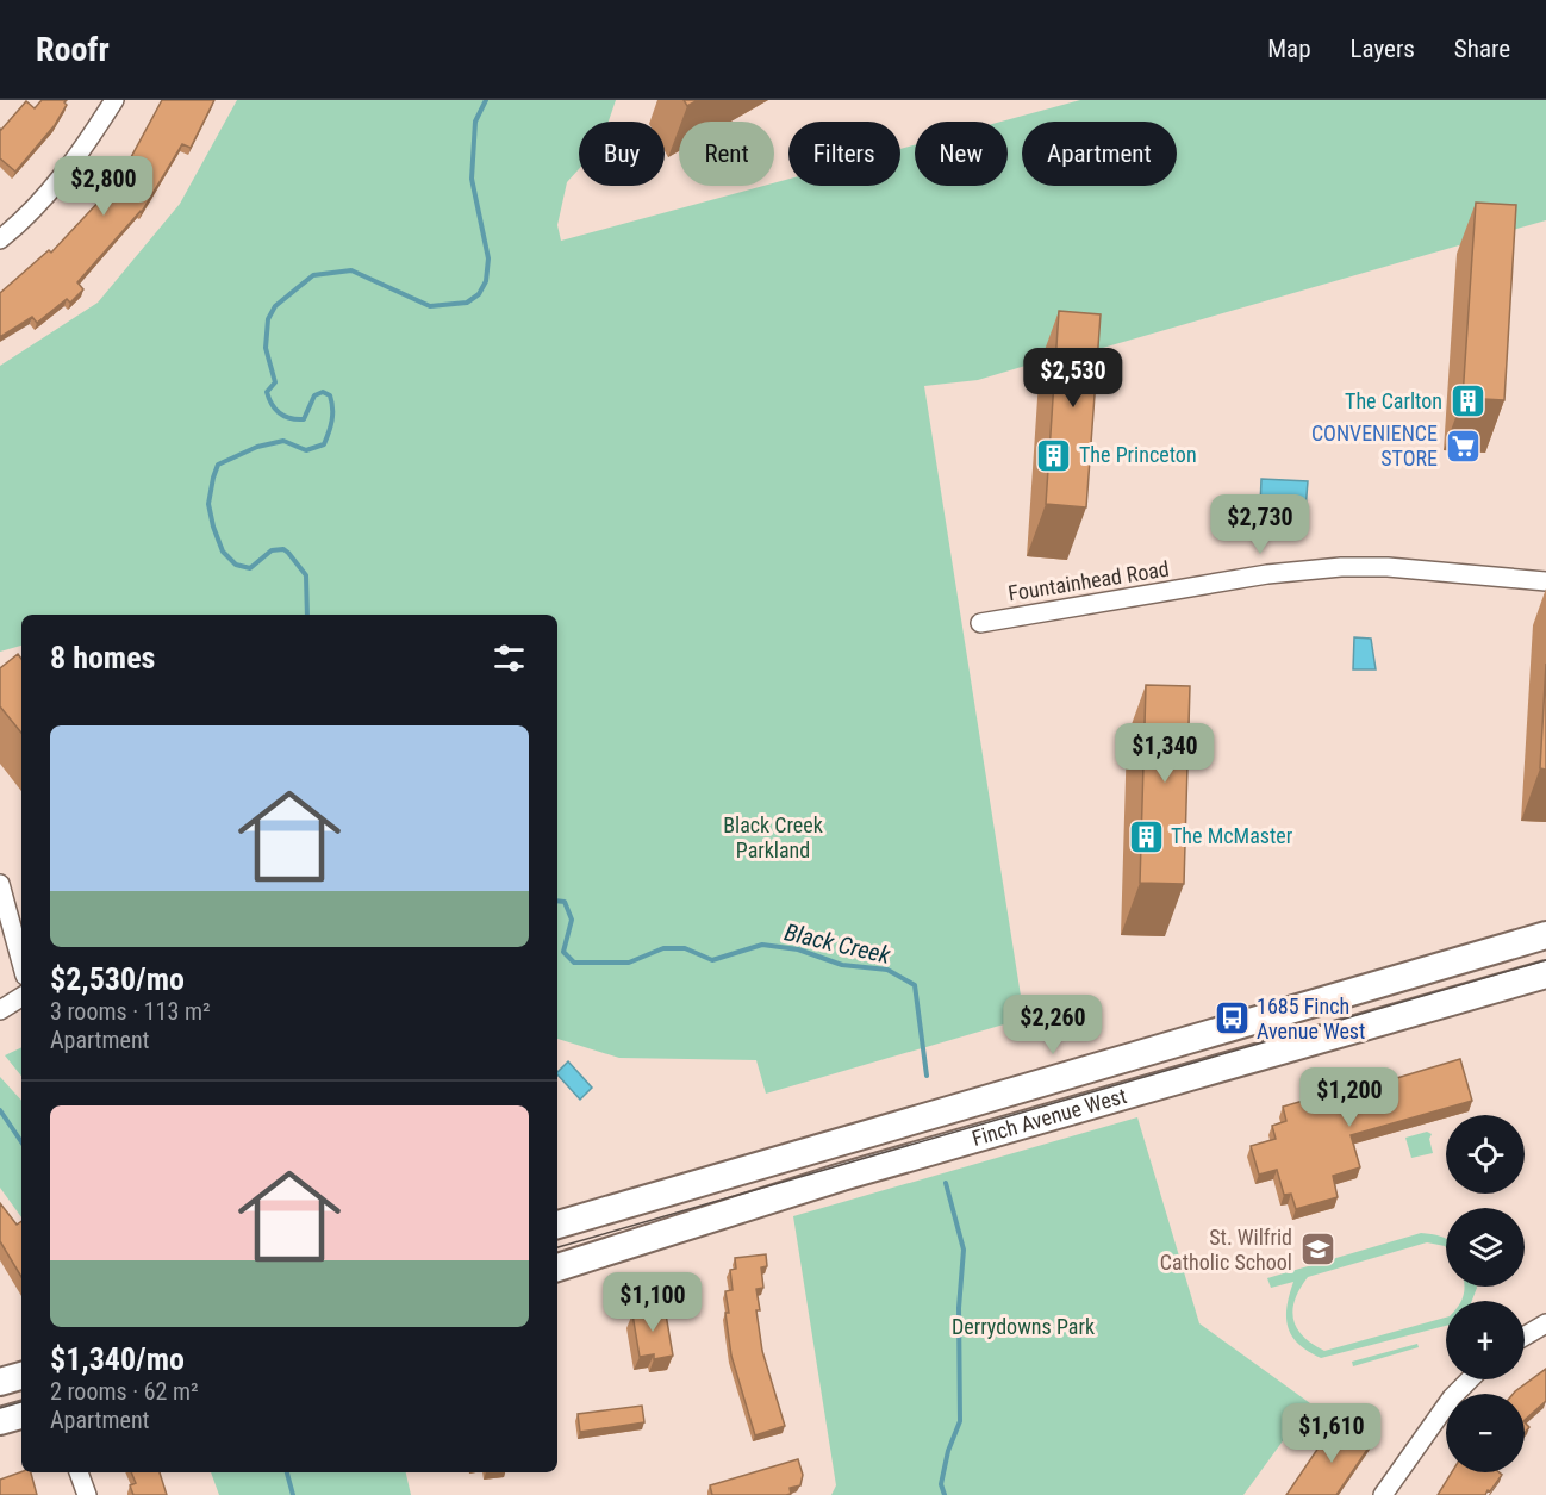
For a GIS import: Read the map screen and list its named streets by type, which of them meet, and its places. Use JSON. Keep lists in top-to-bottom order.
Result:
{
  "streets": {
    "main road": ["Finch Avenue West"],
    "street": ["Fountainhead Road"]
  },
  "water": ["Black Creek"],
  "parks": ["Black Creek Parkland", "Derrydowns Park"],
  "places": {
    "building": ["The Carlton", "The Princeton", "The McMaster"],
    "supermarket": ["CONVENIENCE STORE"],
    "bus stop": ["1685 Finch Avenue West"],
    "school or university": ["St. Wilfrid Catholic School"]
  },
  "page": {
    "header": "Roofr",
    "nav": ["Map", "Layers", "Share"],
    "chip": [
      "Buy",
      "Rent",
      "Filters",
      "New",
      "Apartment"
    ],
    "price": [
      "$2,800",
      "$2,530",
      "$2,730",
      "$1,340",
      "$2,260",
      "$1,200",
      "$1,100",
      "$1,610"
    ],
    "heading": "8 homes",
    "list": [
      {
        "name": "$2,530/mo",
        "note": "3 rooms · 113 m² · Apartment"
      },
      {
        "name": "$1,340/mo",
        "note": "2 rooms · 62 m² · Apartment"
      }
    ],
    "map_buttons": ["+", "−"]
  }
}
